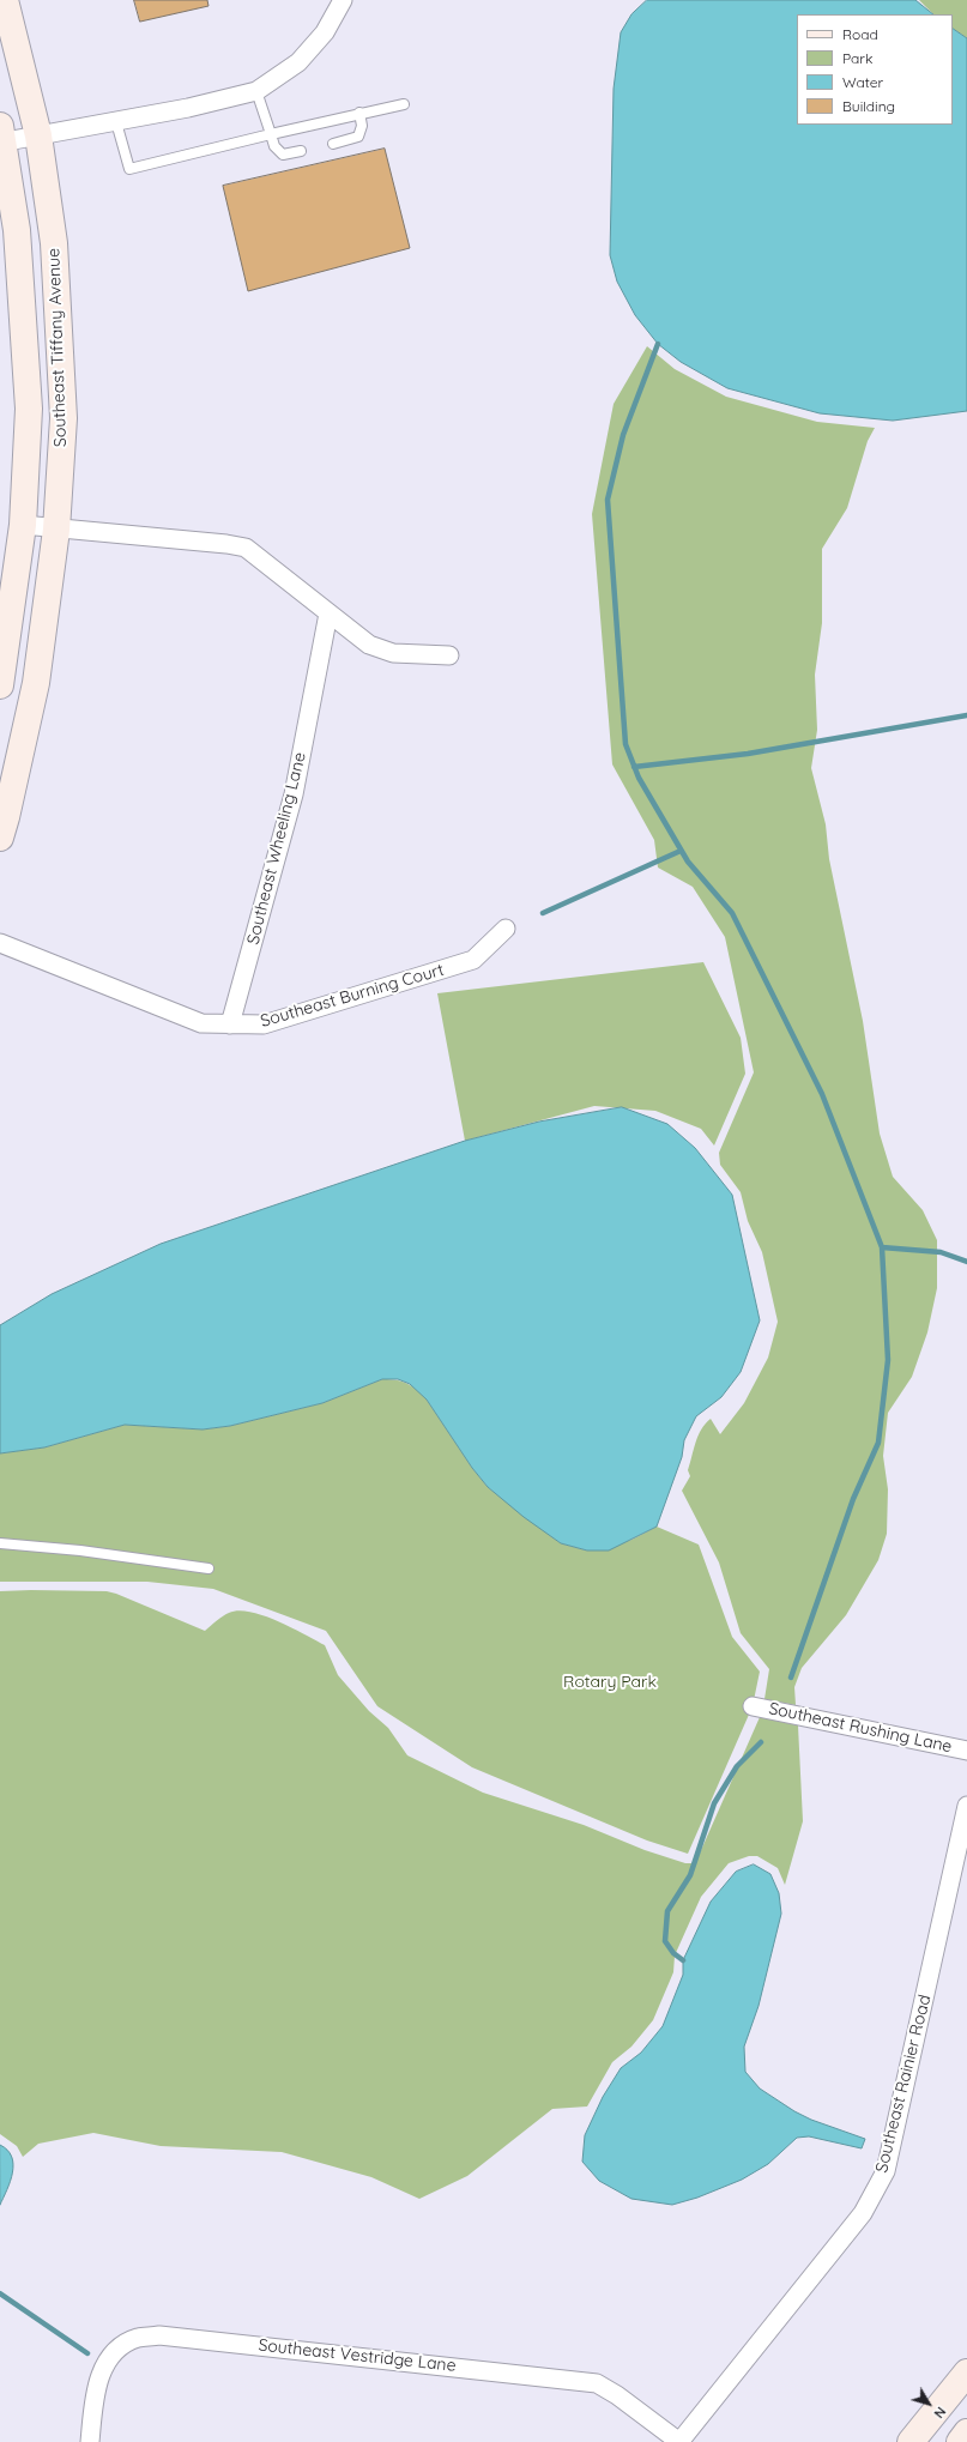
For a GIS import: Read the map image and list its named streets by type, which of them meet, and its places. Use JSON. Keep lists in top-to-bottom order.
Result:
{
  "streets": {
    "street": [
      "Southeast Tiffany Avenue",
      "Southeast Wheeling Lane",
      "Southeast Burning Court",
      "Southeast Rushing Lane",
      "Southeast Rainier Road",
      "Southeast Vestridge Lane"
    ]
  },
  "crossings": [
    ["Southeast Wheeling Lane", "Southeast Burning Court"],
    ["Southeast Rainier Road", "Southeast Vestridge Lane"]
  ],
  "parks": ["Rotary Park"],
  "legend": [
    "Road",
    "Park",
    "Water",
    "Building"
  ],
  "north": "bottom right"
}
